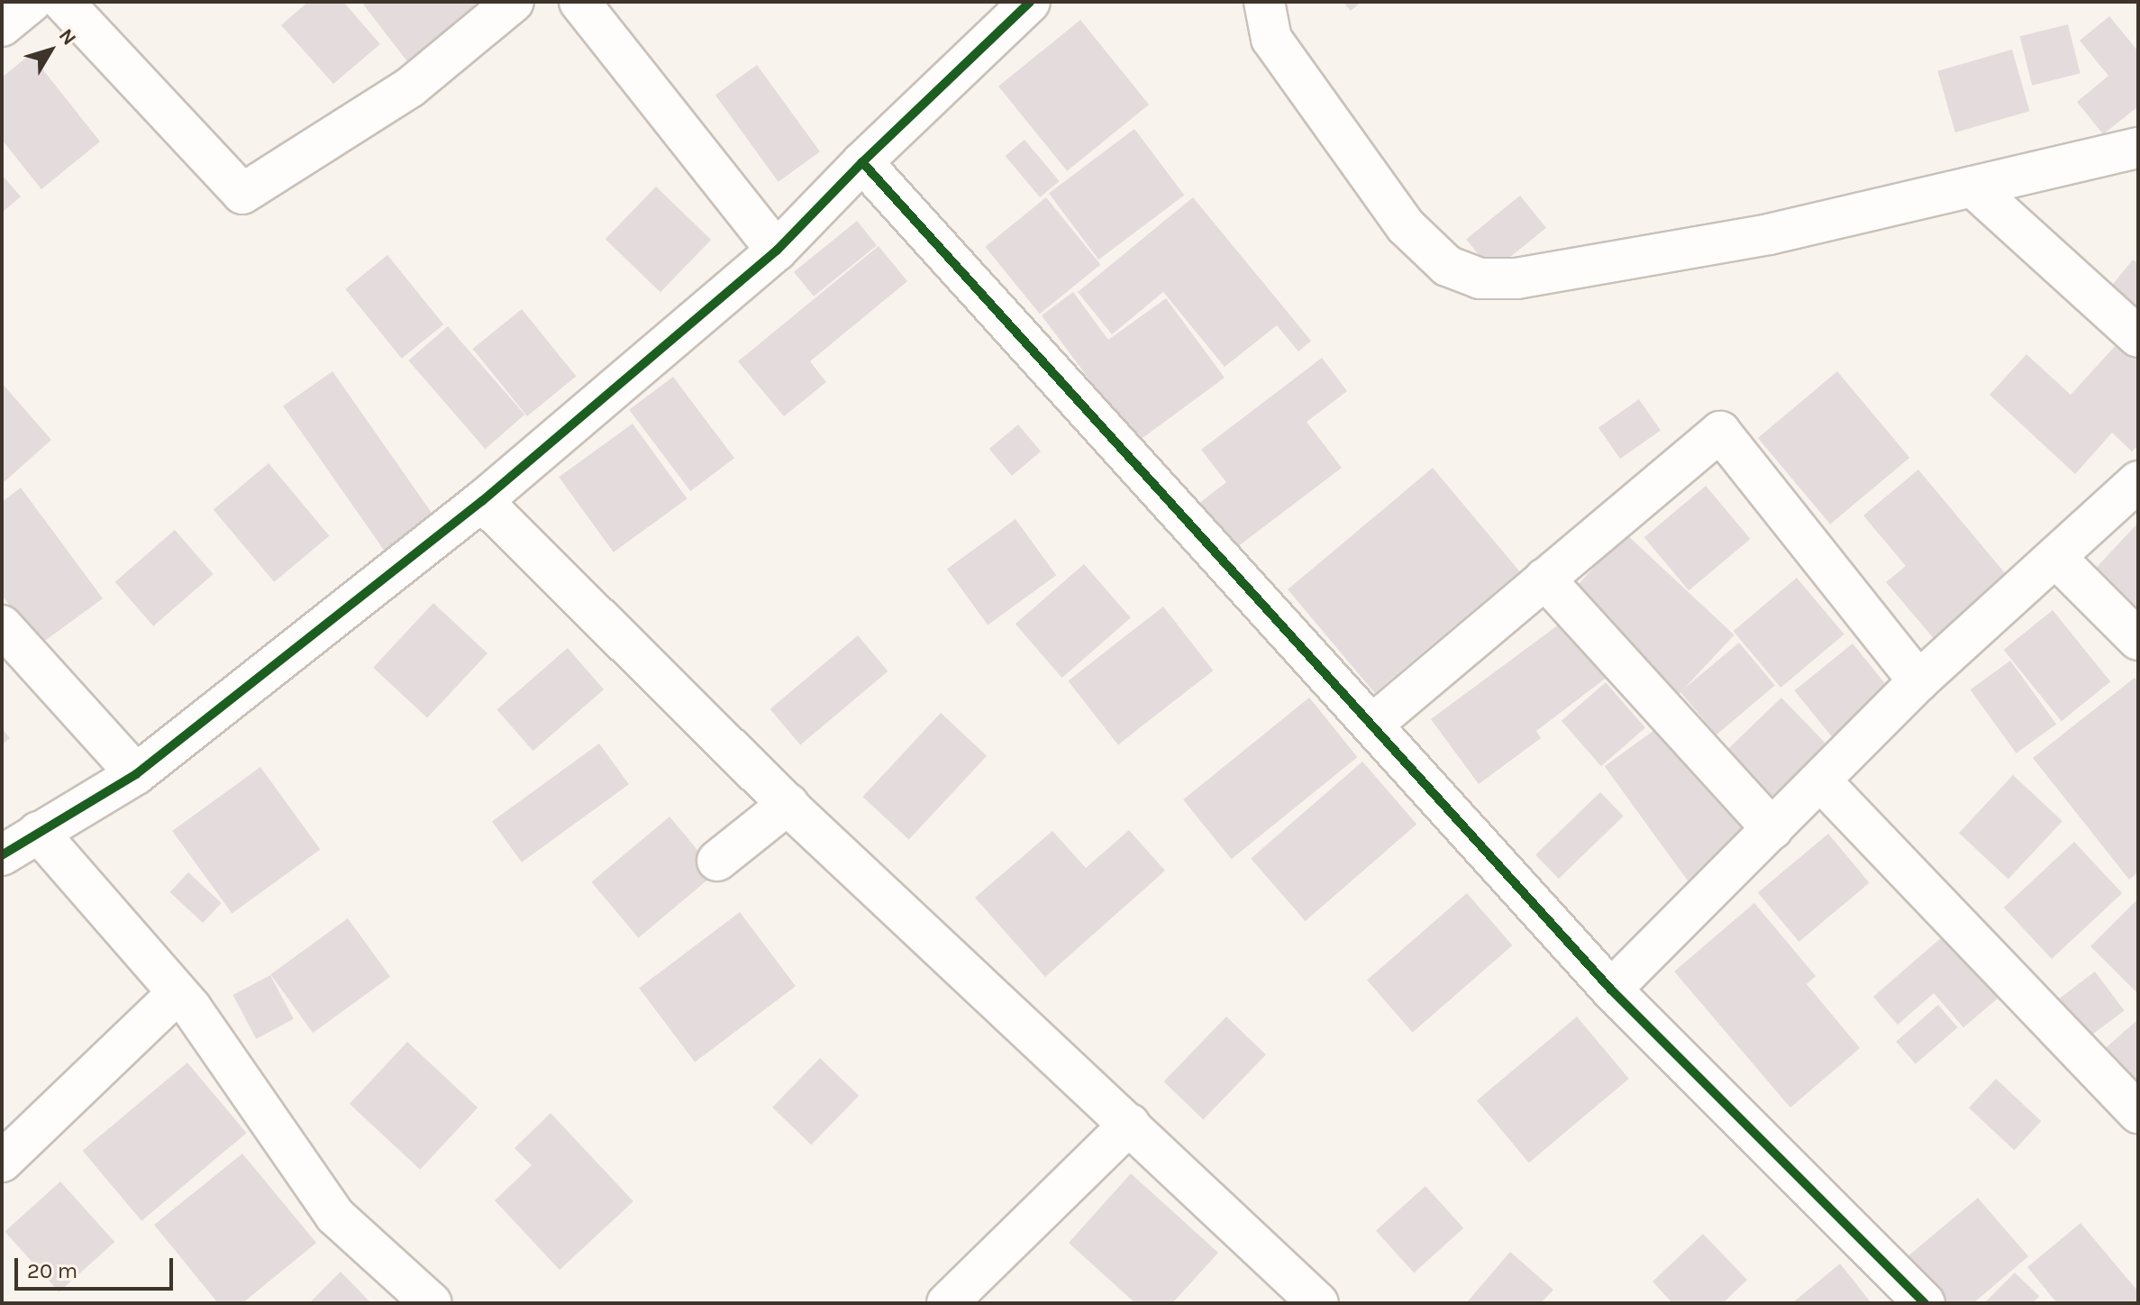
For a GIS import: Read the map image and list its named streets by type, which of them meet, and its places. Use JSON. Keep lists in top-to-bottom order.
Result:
{
  "scale_bar": "20 m",
  "north": "top right"
}
